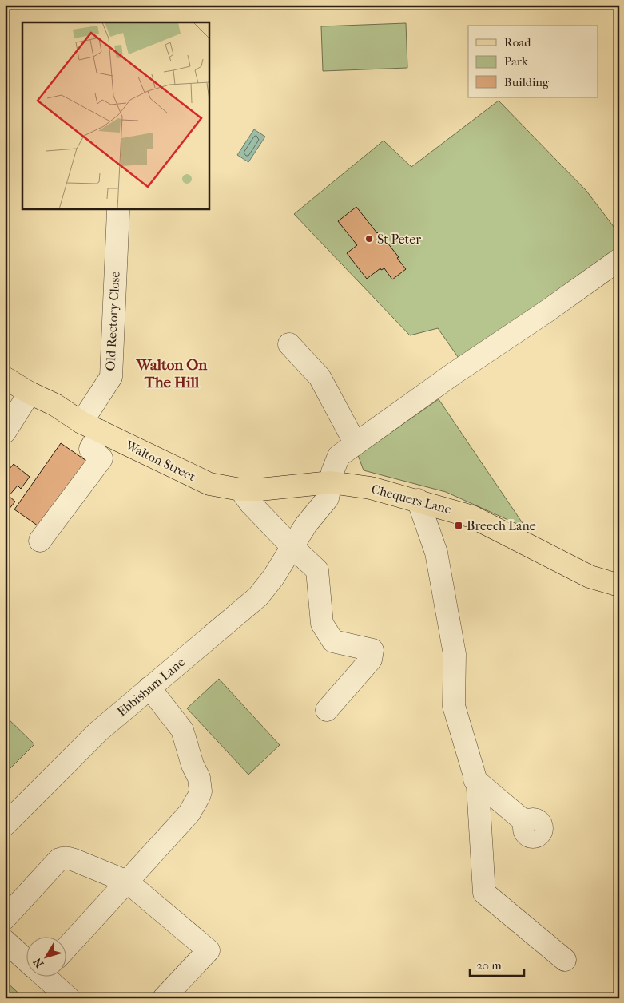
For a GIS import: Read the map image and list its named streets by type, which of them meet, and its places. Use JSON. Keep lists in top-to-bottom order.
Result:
{
  "streets": {
    "main road": ["Walton Street", "Chequers Lane"],
    "street": ["Old Rectory Close", "Ebbisham Lane"]
  },
  "crossings": [
    ["Old Rectory Close", "Walton Street"],
    ["Walton Street", "Chequers Lane"],
    ["Walton Street", "Ebbisham Lane"],
    ["Chequers Lane", "Ebbisham Lane"]
  ],
  "districts": ["Walton On The Hill"],
  "places": {
    "other": ["St Peter"],
    "transit": ["Breech Lane"]
  },
  "legend": ["Road", "Park", "Building"],
  "scale_bar": "20 m",
  "north": "bottom left"
}
